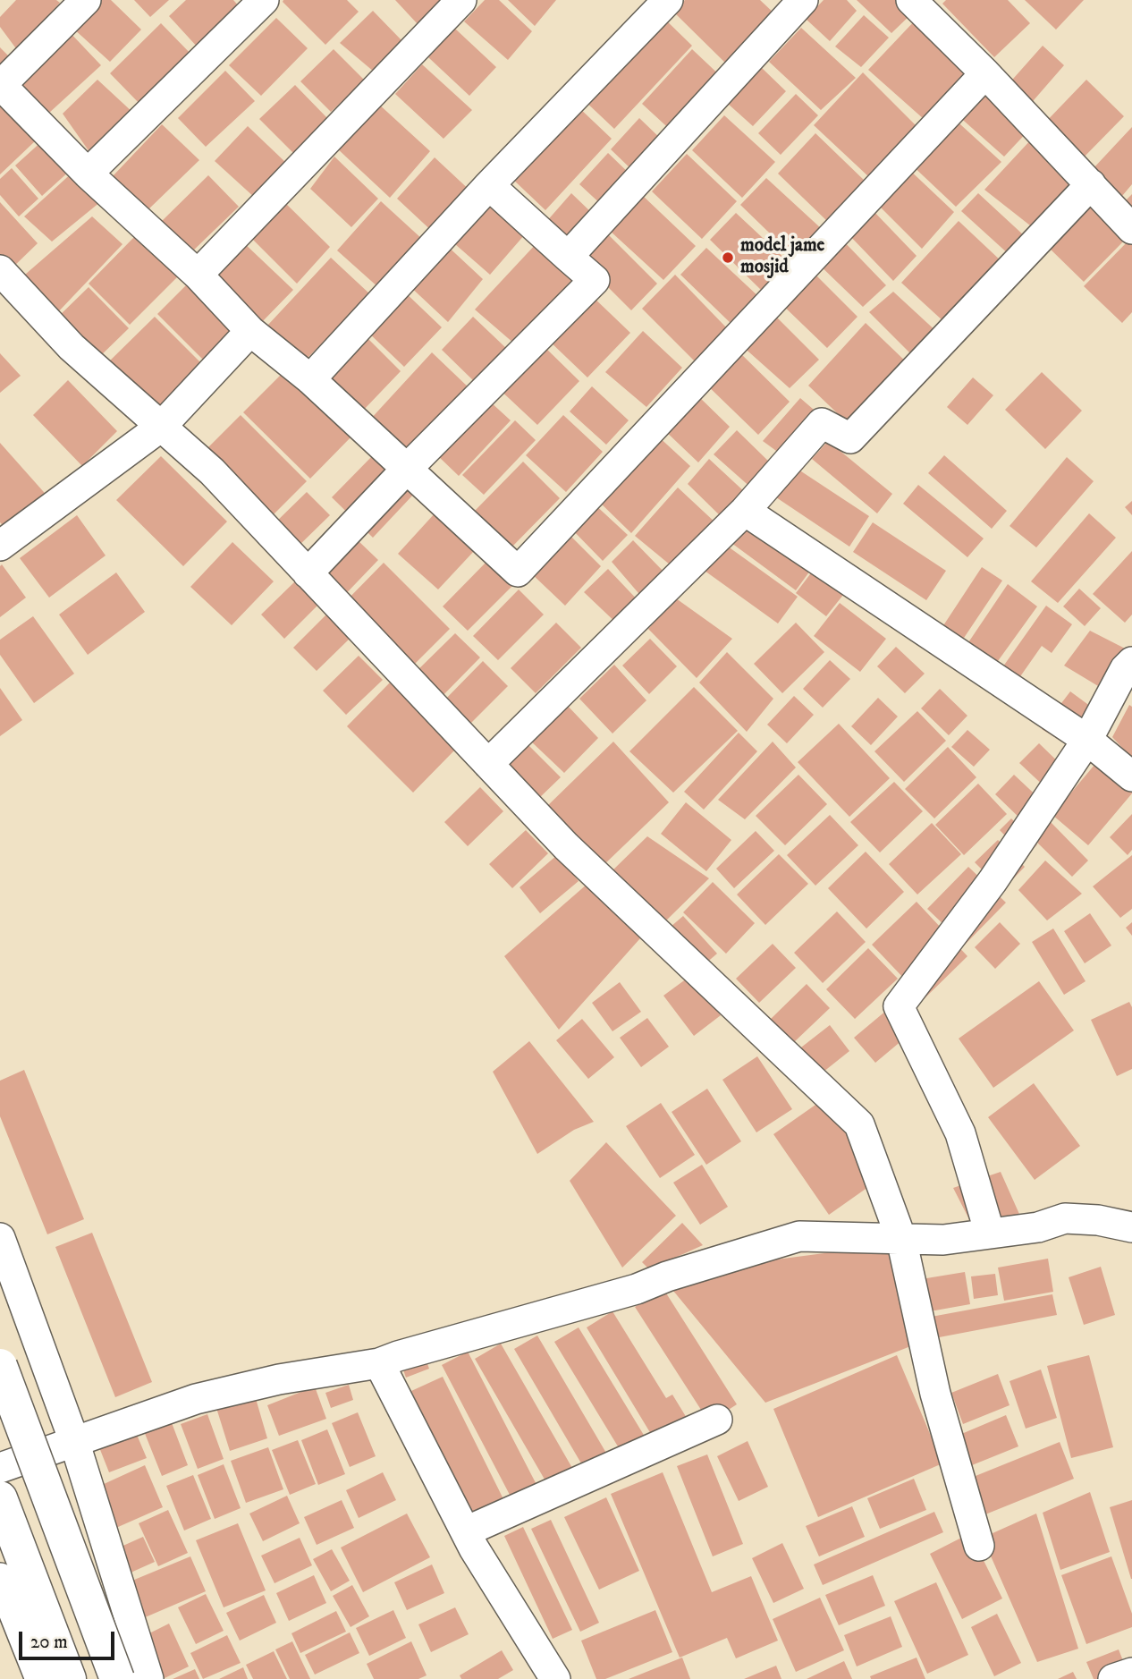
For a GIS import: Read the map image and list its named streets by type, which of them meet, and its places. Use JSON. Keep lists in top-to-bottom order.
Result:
{
  "places": ["model jame mosjid"],
  "scale_bar": "20 m"
}
